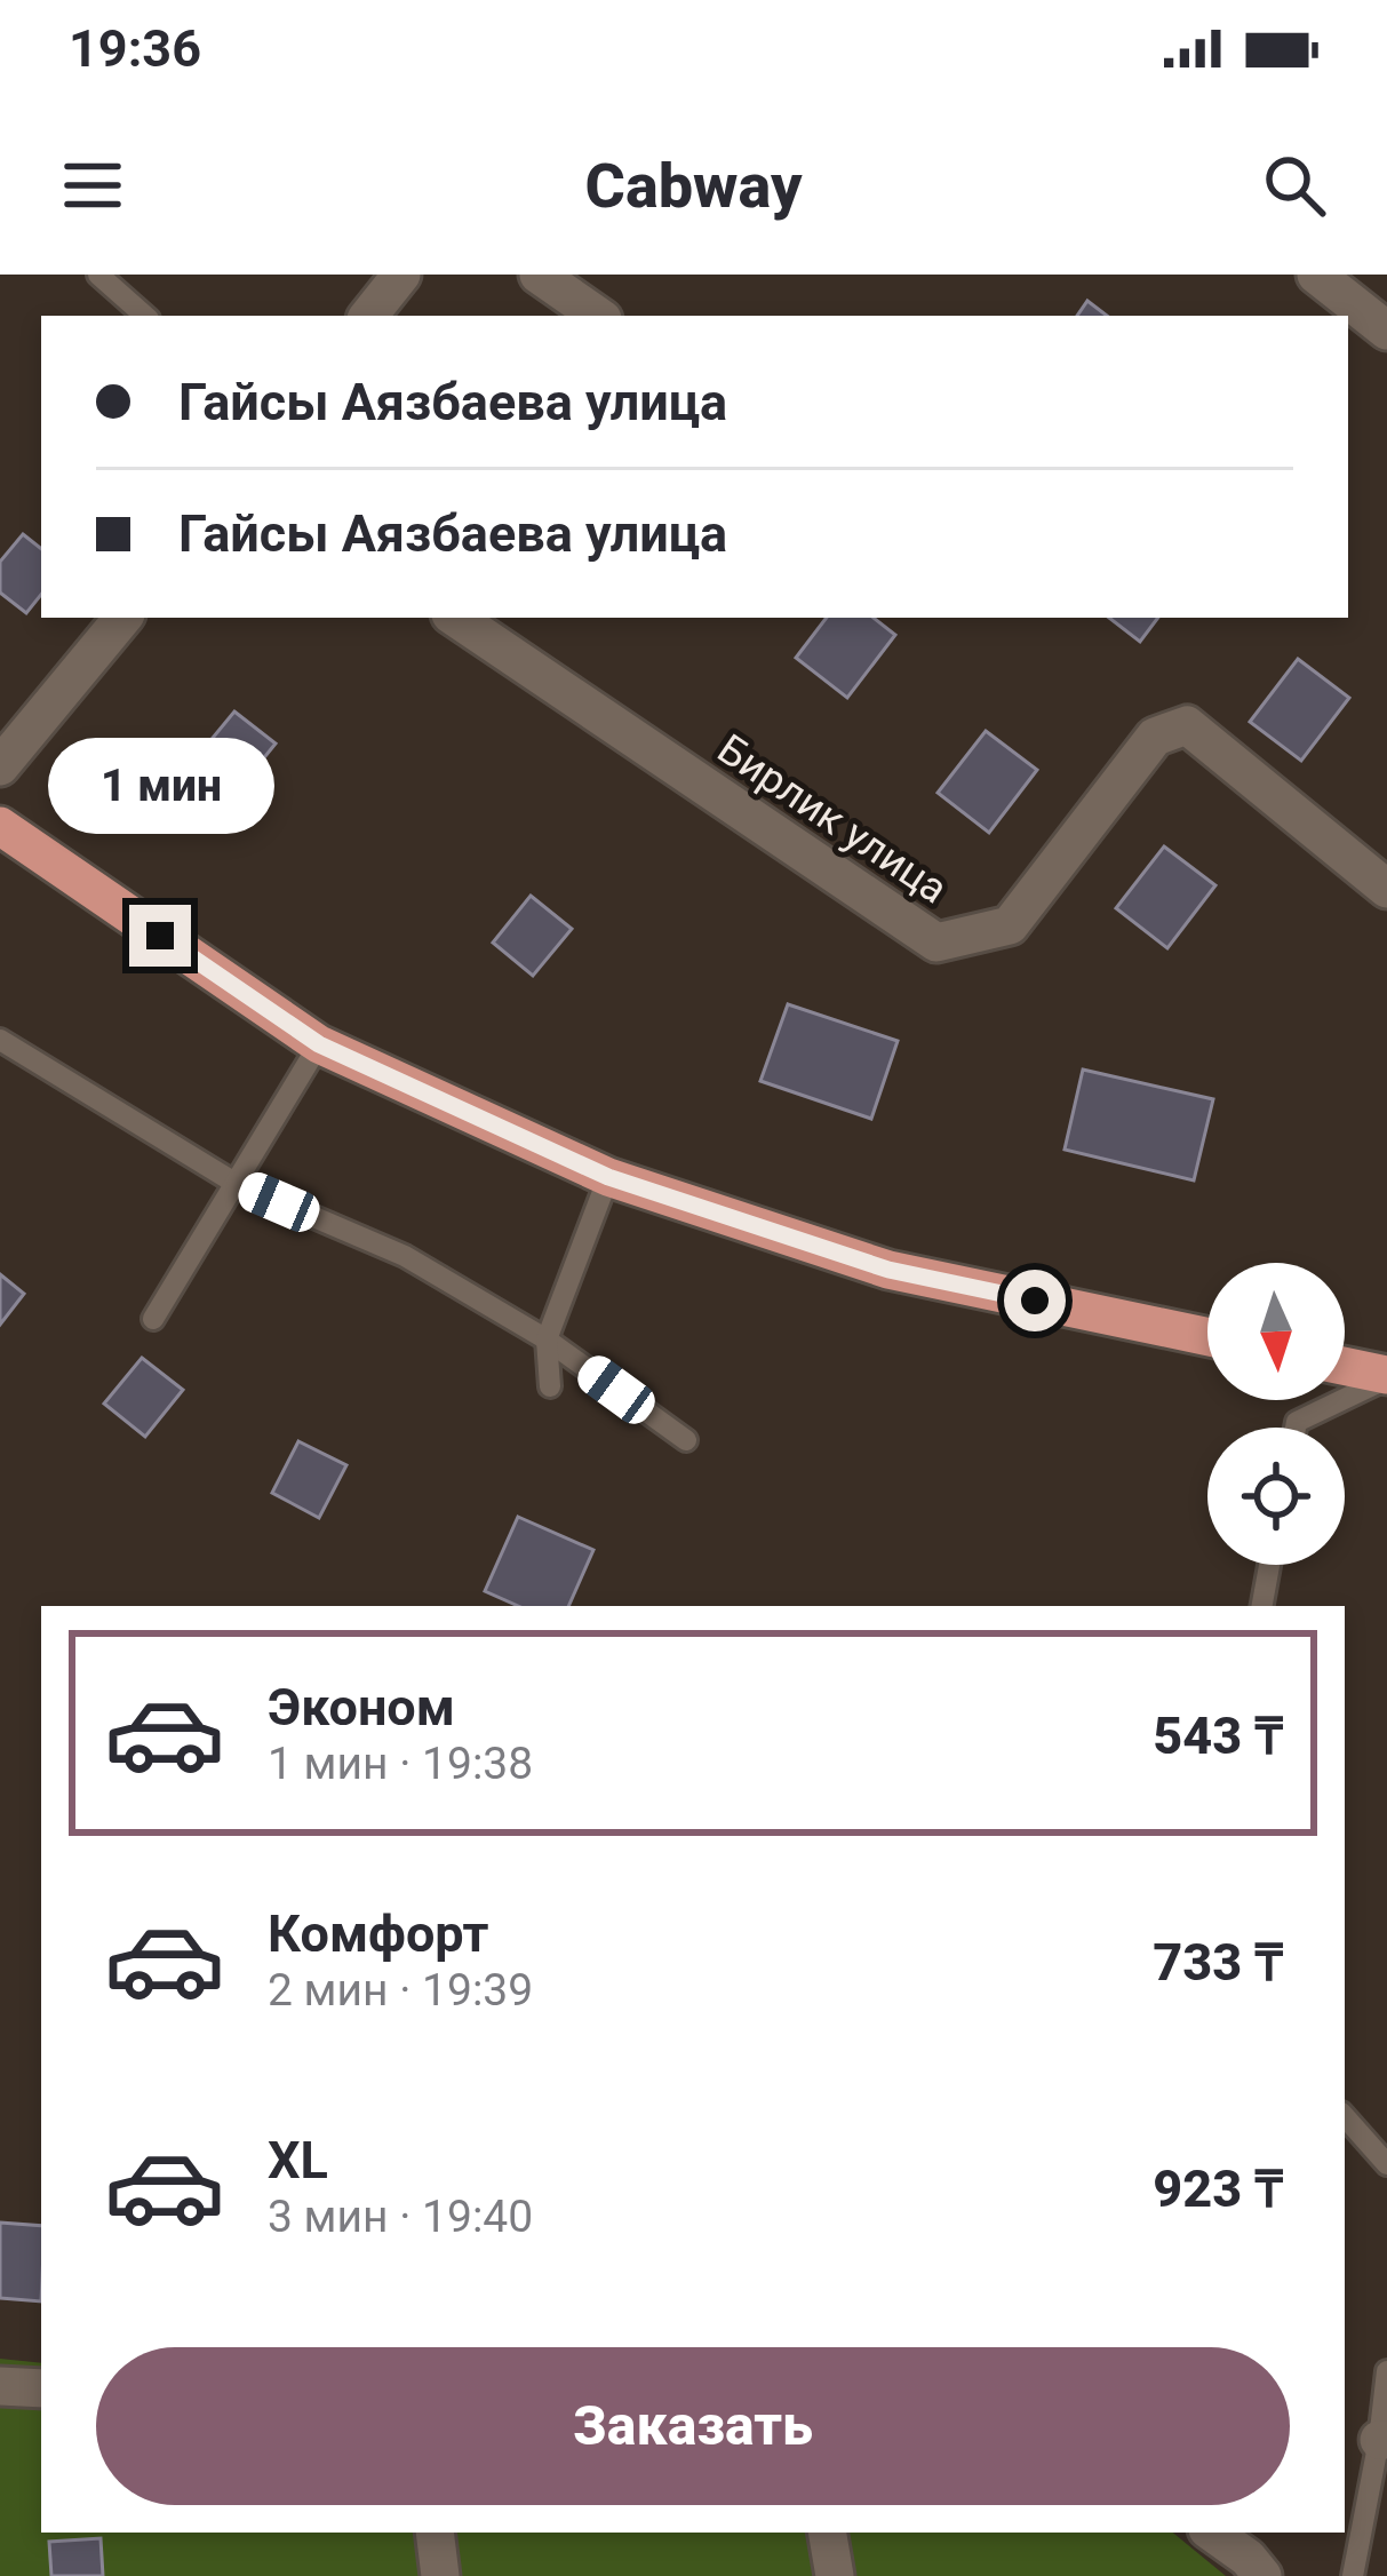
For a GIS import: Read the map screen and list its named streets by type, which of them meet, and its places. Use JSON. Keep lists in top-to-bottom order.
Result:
{
  "streets": {
    "street": ["Бирлик улица"]
  },
  "north": "bottom",
  "page": {
    "status": "19:36",
    "header": "Cabway",
    "banner": ["Гайсы Аязбаева улица", "Гайсы Аязбаева улица"],
    "bubble": "1 мин",
    "list": [
      {
        "name": "Эконом",
        "note": "1 мин · 19:38",
        "value": "543 ₸"
      },
      {
        "name": "Комфорт",
        "note": "2 мин · 19:39",
        "value": "733 ₸"
      },
      {
        "name": "XL",
        "note": "3 мин · 19:40",
        "value": "923 ₸"
      }
    ],
    "buttons": "Заказать"
  }
}
